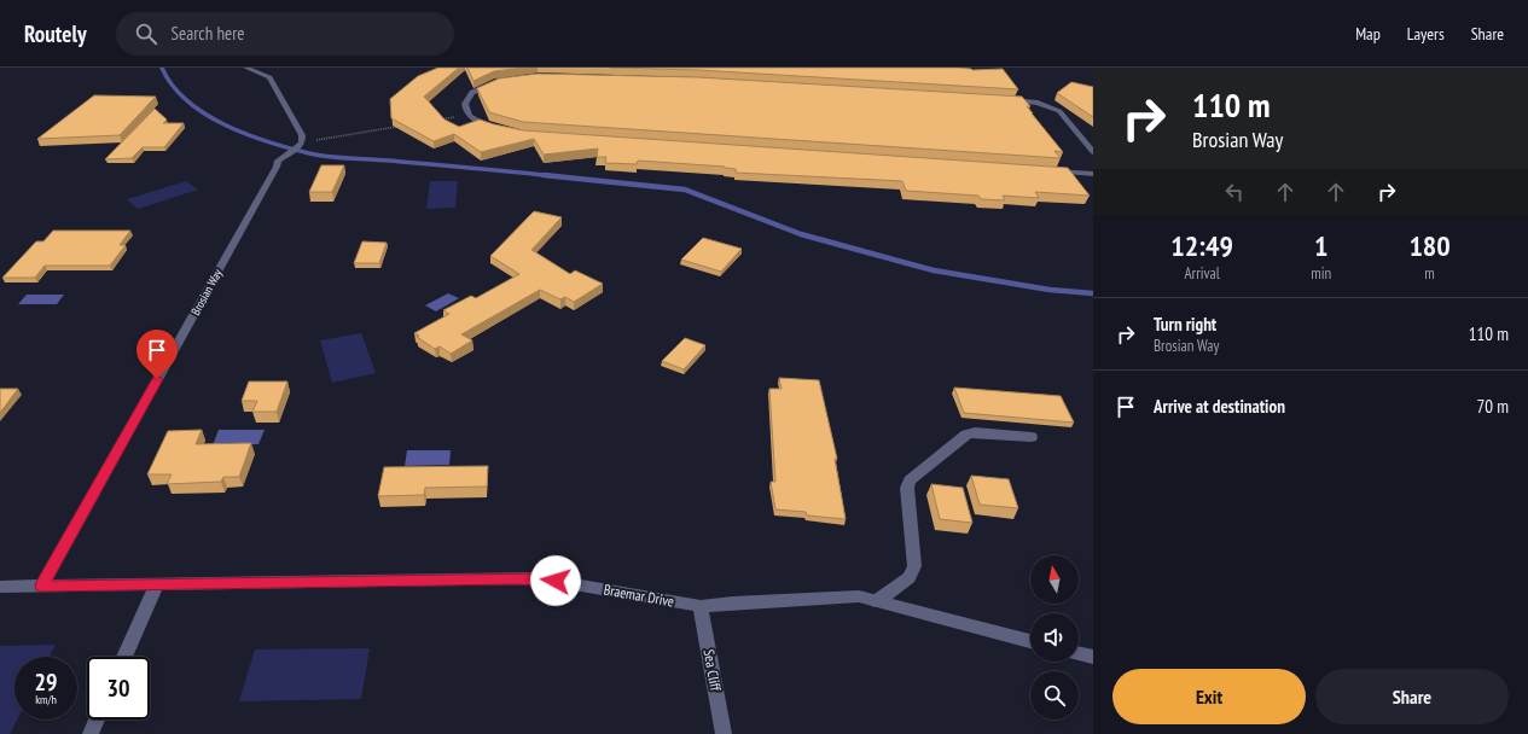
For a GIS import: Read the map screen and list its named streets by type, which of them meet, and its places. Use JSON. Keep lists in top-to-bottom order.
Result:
{
  "streets": {
    "street": ["Brosian Way", "Braemar Drive", "Sea Cliff"]
  },
  "crossings": [
    ["Brosian Way", "Braemar Drive"],
    ["Braemar Drive", "Sea Cliff"]
  ],
  "north": "top",
  "page": {
    "header": "Routely",
    "search": "Search here",
    "nav": ["Map", "Layers", "Share"],
    "turn": ["110 m", "Brosian Way"],
    "eta": [
      "12:49",
      "Arrival",
      "1",
      "min",
      "180",
      "m"
    ],
    "list": [
      {
        "name": "Turn right",
        "note": "Brosian Way",
        "value": "110 m"
      },
      {
        "name": "Arrive at destination",
        "value": "70 m"
      }
    ],
    "speed": "29 km/h",
    "limit": "30",
    "buttons": ["Exit", "Share"]
  }
}
